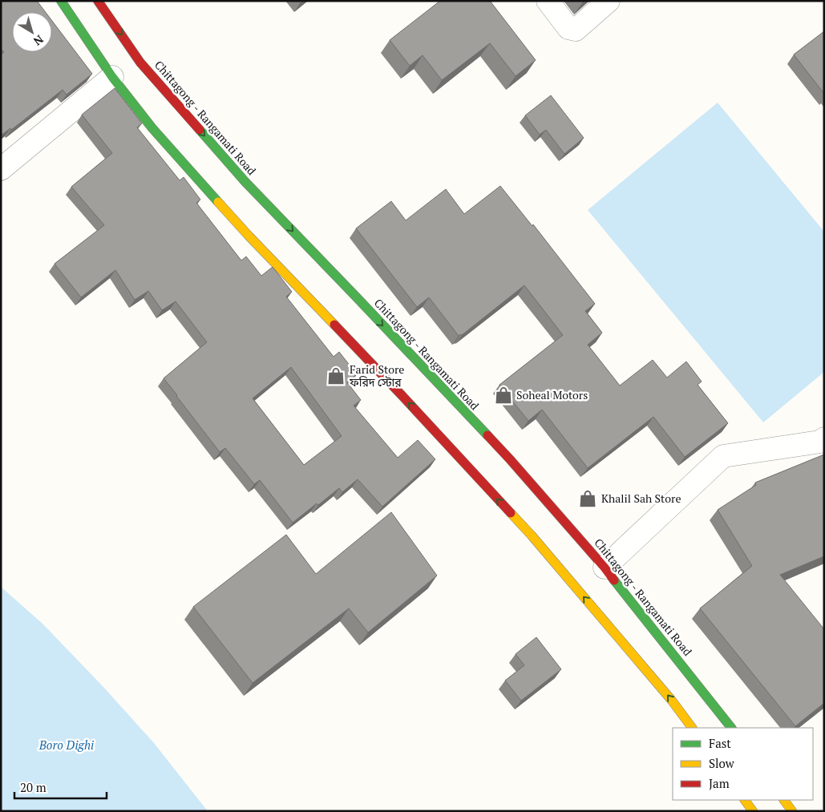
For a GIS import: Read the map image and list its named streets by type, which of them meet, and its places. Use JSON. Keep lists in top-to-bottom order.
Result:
{
  "streets": {
    "highway": ["Chittagong - Rangamati Road"]
  },
  "water": ["Boro Dighi"],
  "places": {
    "shop": ["Farid Store ফরিদ স্টোর", "Soheal Motors", "Khalil Sah Store"]
  },
  "legend": ["Fast", "Slow", "Jam"],
  "scale_bar": "20 m",
  "north": "bottom right"
}
